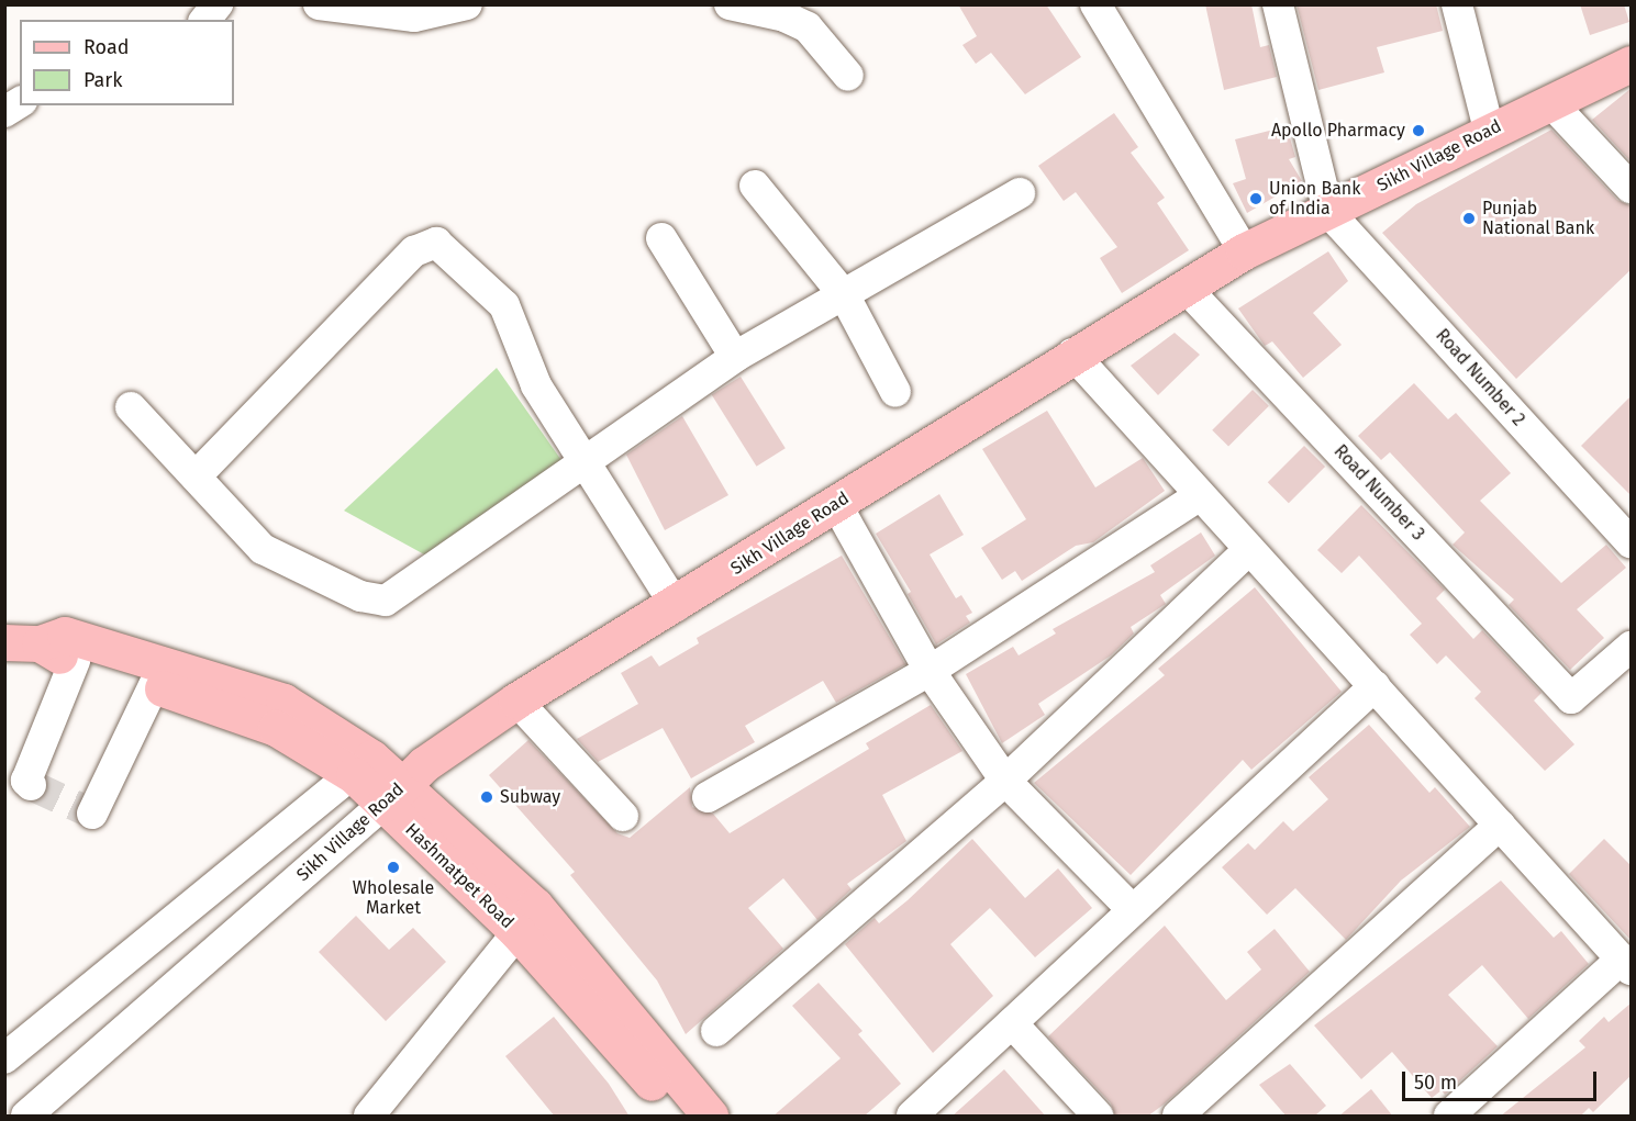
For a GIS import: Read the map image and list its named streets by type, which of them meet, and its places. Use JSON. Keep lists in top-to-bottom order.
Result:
{
  "streets": {
    "main road": ["Sikh Village Road", "Hashmatpet Road"],
    "street": ["Road Number 2", "Road Number 3"]
  },
  "crossings": [
    ["Sikh Village Road", "Road Number 2"],
    ["Sikh Village Road", "Road Number 3"],
    ["Sikh Village Road", "Hashmatpet Road"]
  ],
  "places": [
    "Apollo Pharmacy",
    "Union Bank of India",
    "Punjab National Bank",
    "Subway",
    "Wholesale Market"
  ],
  "legend": ["Road", "Park"],
  "scale_bar": "50 m"
}
